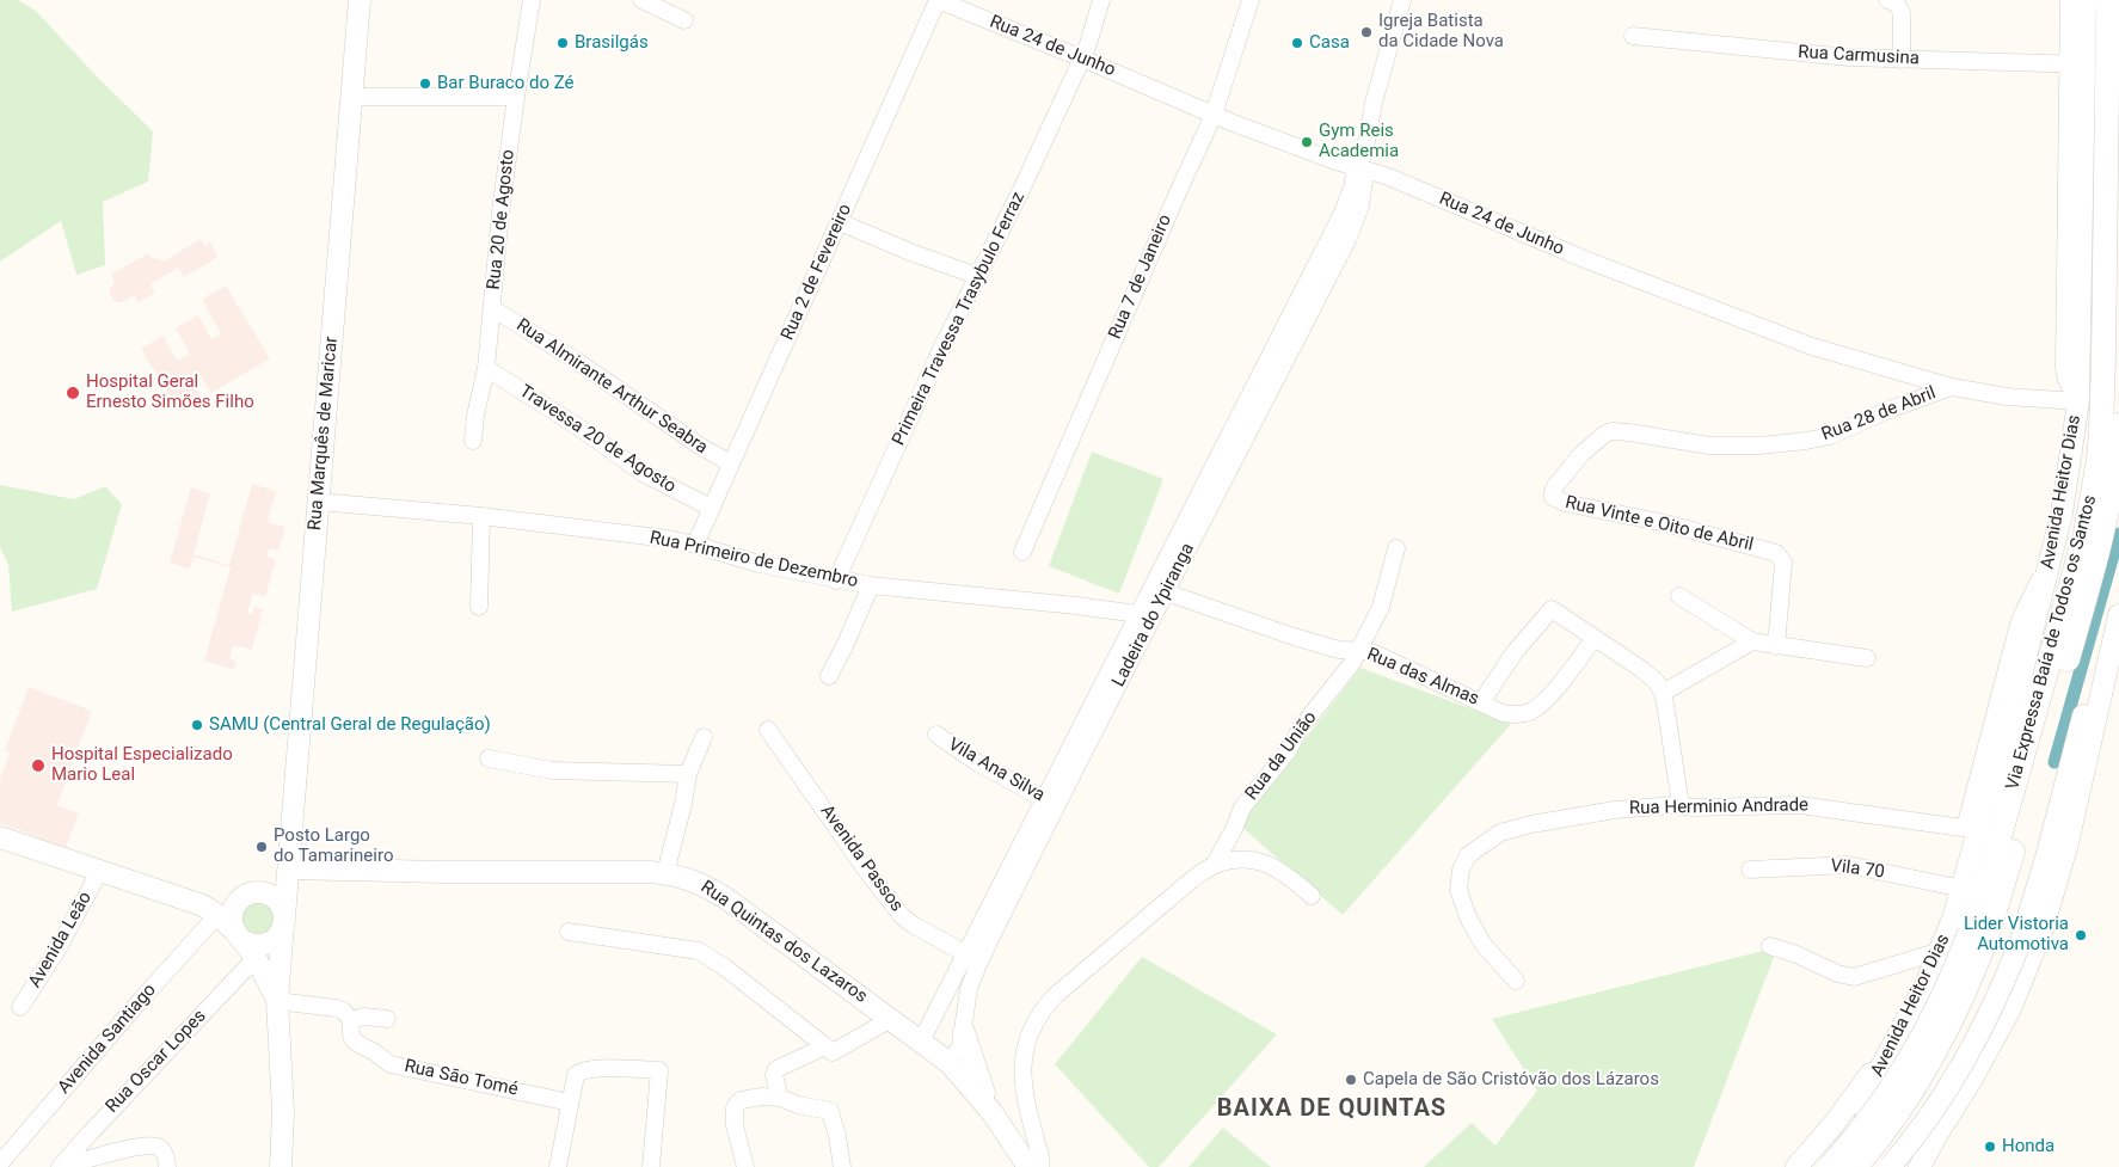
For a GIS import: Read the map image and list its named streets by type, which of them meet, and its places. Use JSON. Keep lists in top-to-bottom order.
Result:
{
  "streets": {
    "highway": ["Via Expressa Baía de Todos os Santos"],
    "main road": ["Rua Marquês de Maricar", "Avenida Heitor Dias", "Rua Quintas dos Lazaros"],
    "street": [
      "Rua 24 de Junho",
      "Rua Carmusina",
      "Rua 20 de Agosto",
      "Rua 2 de Fevereiro",
      "Rua 7 de Janeiro",
      "Primeira Travessa Trasybulo Ferraz",
      "Rua Almirante Arthur Seabra",
      "Rua 28 de Abril",
      "Travessa 20 de Agosto",
      "Rua Vinte e Oito de Abril",
      "Rua Primeiro de Dezembro",
      "Ladeira do Ypiranga",
      "Rua das Almas",
      "Rua da União",
      "Vila Ana Silva",
      "Rua Herminio Andrade",
      "Avenida Passos",
      "Vila 70",
      "Avenida Leão",
      "Avenida Santiago",
      "Rua Oscar Lopes",
      "Rua Sāo Tomé"
    ]
  },
  "crossings": [
    ["Rua 24 de Junho", "Rua 2 de Fevereiro"],
    ["Rua 24 de Junho", "Rua 7 de Janeiro"],
    ["Rua 24 de Junho", "Primeira Travessa Trasybulo Ferraz"],
    ["Rua 24 de Junho", "Rua 28 de Abril"],
    ["Rua 24 de Junho", "Avenida Heitor Dias"],
    ["Rua 24 de Junho", "Ladeira do Ypiranga"],
    ["Rua Carmusina", "Avenida Heitor Dias"],
    ["Rua 20 de Agosto", "Rua Almirante Arthur Seabra"],
    ["Rua 20 de Agosto", "Travessa 20 de Agosto"],
    ["Rua 2 de Fevereiro", "Rua Almirante Arthur Seabra"],
    ["Rua 2 de Fevereiro", "Travessa 20 de Agosto"],
    ["Rua 2 de Fevereiro", "Rua Primeiro de Dezembro"],
    ["Primeira Travessa Trasybulo Ferraz", "Rua Primeiro de Dezembro"],
    ["Rua 28 de Abril", "Rua Vinte e Oito de Abril"],
    ["Rua Marquês de Maricar", "Rua Primeiro de Dezembro"],
    ["Rua Marquês de Maricar", "Rua Quintas dos Lazaros"],
    ["Avenida Heitor Dias", "Rua Herminio Andrade"],
    ["Avenida Heitor Dias", "Vila 70"],
    ["Rua Primeiro de Dezembro", "Ladeira do Ypiranga"],
    ["Ladeira do Ypiranga", "Rua das Almas"],
    ["Ladeira do Ypiranga", "Vila Ana Silva"],
    ["Ladeira do Ypiranga", "Avenida Passos"],
    ["Ladeira do Ypiranga", "Rua Quintas dos Lazaros"],
    ["Rua das Almas", "Rua da União"]
  ],
  "districts": ["BAIXA DE QUINTAS"],
  "places": [
    "Igreja Batista da Cidade Nova",
    "Brasilgás",
    "Casa",
    "Bar Buraco do Zé",
    "Gym Reis Academia",
    "Hospital Geral Ernesto Simões Filho",
    "SAMU (Central Geral de Regulação)",
    "Hospital Especializado Mario Leal",
    "Posto Largo do Tamarineiro",
    "Lider Vistoria Automotiva",
    "Capela de São Cristóvão dos Lázaros",
    "Honda"
  ]
}
